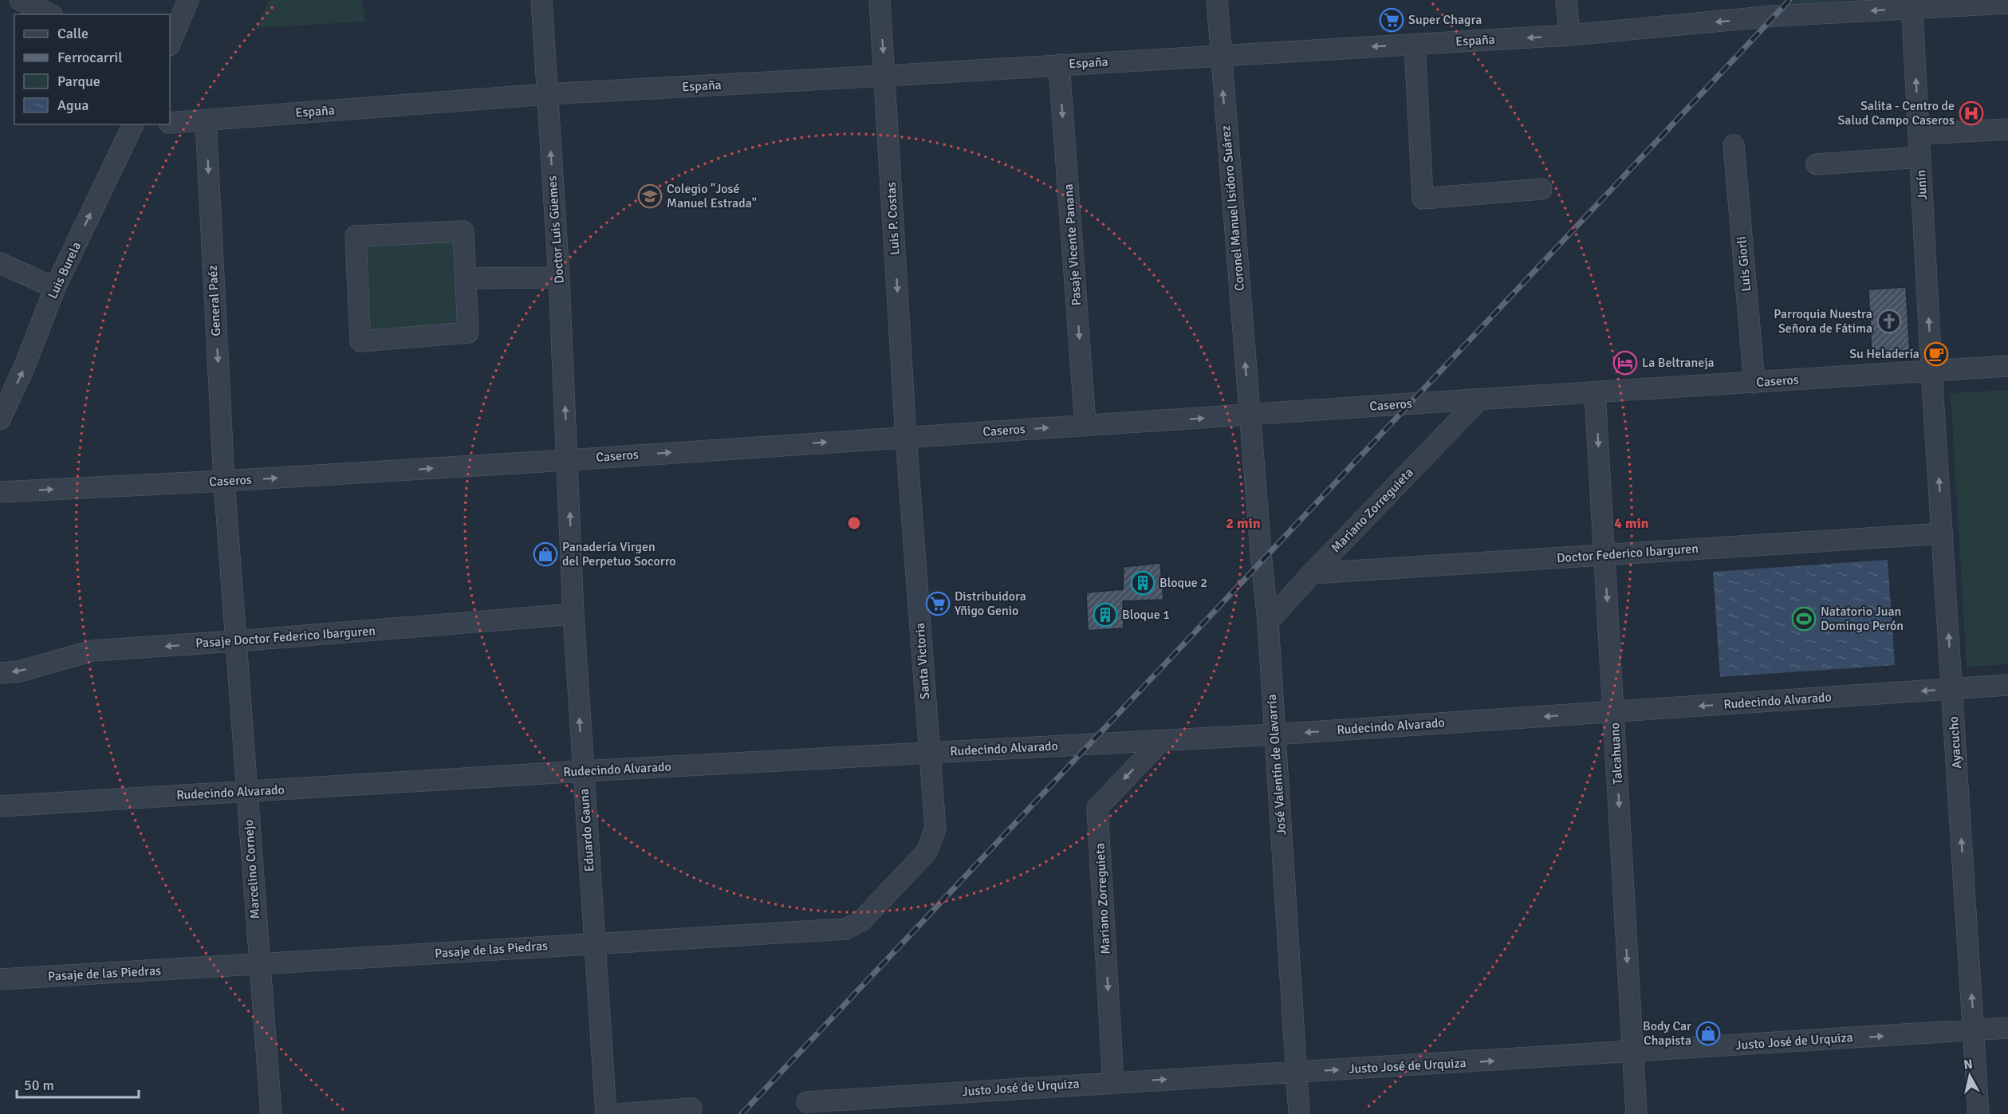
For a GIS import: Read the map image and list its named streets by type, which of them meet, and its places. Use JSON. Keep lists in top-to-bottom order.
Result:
{
  "streets": {
    "street": [
      "España",
      "Junín",
      "Coronel Manuel Isidoro Suárez",
      "Luis P. Costas",
      "Doctor Luis Güemes",
      "Pasaje Vicente Panana",
      "Luis Giorli",
      "Luis Burela",
      "General Paéz",
      "Caseros",
      "Mariano Zorreguieta",
      "Doctor Federico Ibarguren",
      "Pasaje Doctor Federico Ibarguren",
      "Santa Victoria",
      "Rudecindo Alvarado",
      "Ayacucho",
      "Talcahuano",
      "José Valentín de Olavarría",
      "Eduardo Gauna",
      "Marcelino Cornejo",
      "Pasaje de las Piedras",
      "Justo José de Urquiza"
    ]
  },
  "crossings": [
    ["España", "Junín"],
    ["España", "Coronel Manuel Isidoro Suárez"],
    ["España", "Luis P. Costas"],
    ["España", "Doctor Luis Güemes"],
    ["España", "Pasaje Vicente Panana"],
    ["España", "General Paéz"],
    ["Junín", "Caseros"],
    ["Junín", "Ayacucho"],
    ["Coronel Manuel Isidoro Suárez", "Caseros"],
    ["Coronel Manuel Isidoro Suárez", "José Valentín de Olavarría"],
    ["Luis P. Costas", "Caseros"],
    ["Luis P. Costas", "Santa Victoria"],
    ["Doctor Luis Güemes", "Caseros"],
    ["Doctor Luis Güemes", "Eduardo Gauna"],
    ["Pasaje Vicente Panana", "Caseros"],
    ["Luis Giorli", "Caseros"],
    ["General Paéz", "Caseros"],
    ["General Paéz", "Marcelino Cornejo"],
    ["Caseros", "Mariano Zorreguieta"],
    ["Caseros", "Santa Victoria"],
    ["Caseros", "Ayacucho"],
    ["Caseros", "Talcahuano"],
    ["Caseros", "José Valentín de Olavarría"],
    ["Caseros", "Eduardo Gauna"],
    ["Caseros", "Marcelino Cornejo"],
    ["Mariano Zorreguieta", "Doctor Federico Ibarguren"],
    ["Mariano Zorreguieta", "Rudecindo Alvarado"],
    ["Mariano Zorreguieta", "José Valentín de Olavarría"],
    ["Mariano Zorreguieta", "Justo José de Urquiza"],
    ["Doctor Federico Ibarguren", "Ayacucho"],
    ["Doctor Federico Ibarguren", "Talcahuano"],
    ["Pasaje Doctor Federico Ibarguren", "Eduardo Gauna"],
    ["Pasaje Doctor Federico Ibarguren", "Marcelino Cornejo"],
    ["Santa Victoria", "Rudecindo Alvarado"],
    ["Santa Victoria", "Pasaje de las Piedras"],
    ["Rudecindo Alvarado", "Ayacucho"],
    ["Rudecindo Alvarado", "Talcahuano"],
    ["Rudecindo Alvarado", "José Valentín de Olavarría"],
    ["Rudecindo Alvarado", "Eduardo Gauna"],
    ["Rudecindo Alvarado", "Marcelino Cornejo"],
    ["Ayacucho", "Justo José de Urquiza"],
    ["Talcahuano", "Justo José de Urquiza"],
    ["José Valentín de Olavarría", "Justo José de Urquiza"],
    ["Eduardo Gauna", "Pasaje de las Piedras"],
    ["Marcelino Cornejo", "Pasaje de las Piedras"]
  ],
  "one_way": [
    "España",
    "Junín",
    "Coronel Manuel Isidoro Suárez",
    "Luis P. Costas",
    "Doctor Luis Güemes",
    "Pasaje Vicente Panana",
    "Luis Burela",
    "General Paéz",
    "Caseros",
    "Mariano Zorreguieta",
    "Pasaje Doctor Federico Ibarguren",
    "Ayacucho",
    "Talcahuano",
    "Eduardo Gauna",
    "Justo José de Urquiza"
  ],
  "places": {
    "supermarket": ["Super Chagra", "Distribuidora Yñigo Genio"],
    "hospital": ["Salita - Centro de Salud Campo Caseros"],
    "school or university": ["Colegio \"José Manuel Estrada\""],
    "church": ["Parroquia Nuestra Señora de Fátima"],
    "cafe": ["Su Heladería"],
    "hotel": ["La Beltraneja"],
    "shop": ["Panadería Virgen del Perpetuo Socorro", "Body Car Chapista"],
    "building": ["Bloque 2", "Bloque 1"],
    "sports": ["Natatorio Juan Domingo Perón"]
  },
  "legend": [
    "Calle",
    "Ferrocarril",
    "Parque",
    "Agua"
  ],
  "scale_bar": "50 m",
  "north": "top",
  "rings": ["2 min", "4 min"]
}
